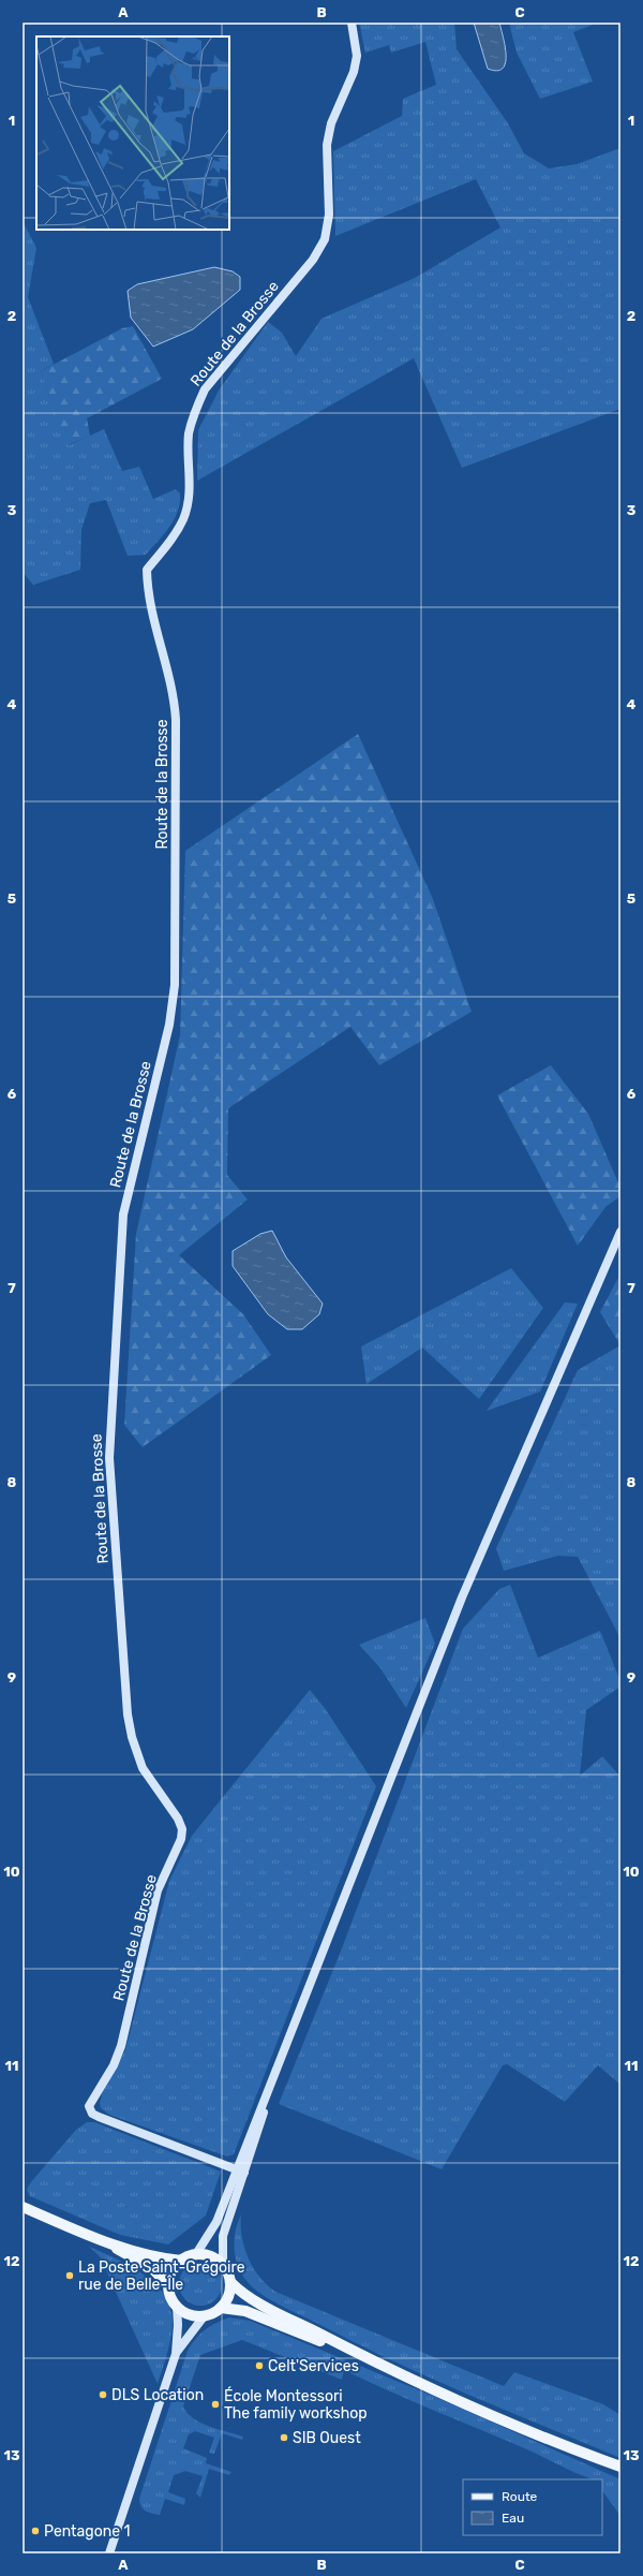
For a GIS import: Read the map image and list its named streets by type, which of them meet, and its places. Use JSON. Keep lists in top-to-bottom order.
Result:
{
  "streets": {
    "street": ["Route de la Brosse"]
  },
  "places": [
    "La Poste Saint-Grégoire rue de Belle-Île",
    "Celt'Services",
    "DLS Location",
    "École Montessori The family workshop",
    "SIB Ouest",
    "Pentagone 1"
  ],
  "legend": ["Route", "Eau"],
  "grid": {
    "columns": ["A", "B", "C"],
    "rows": [
      "1",
      "2",
      "3",
      "4",
      "5",
      "6",
      "7",
      "8",
      "9",
      "10",
      "11",
      "12",
      "13"
    ]
  }
}
